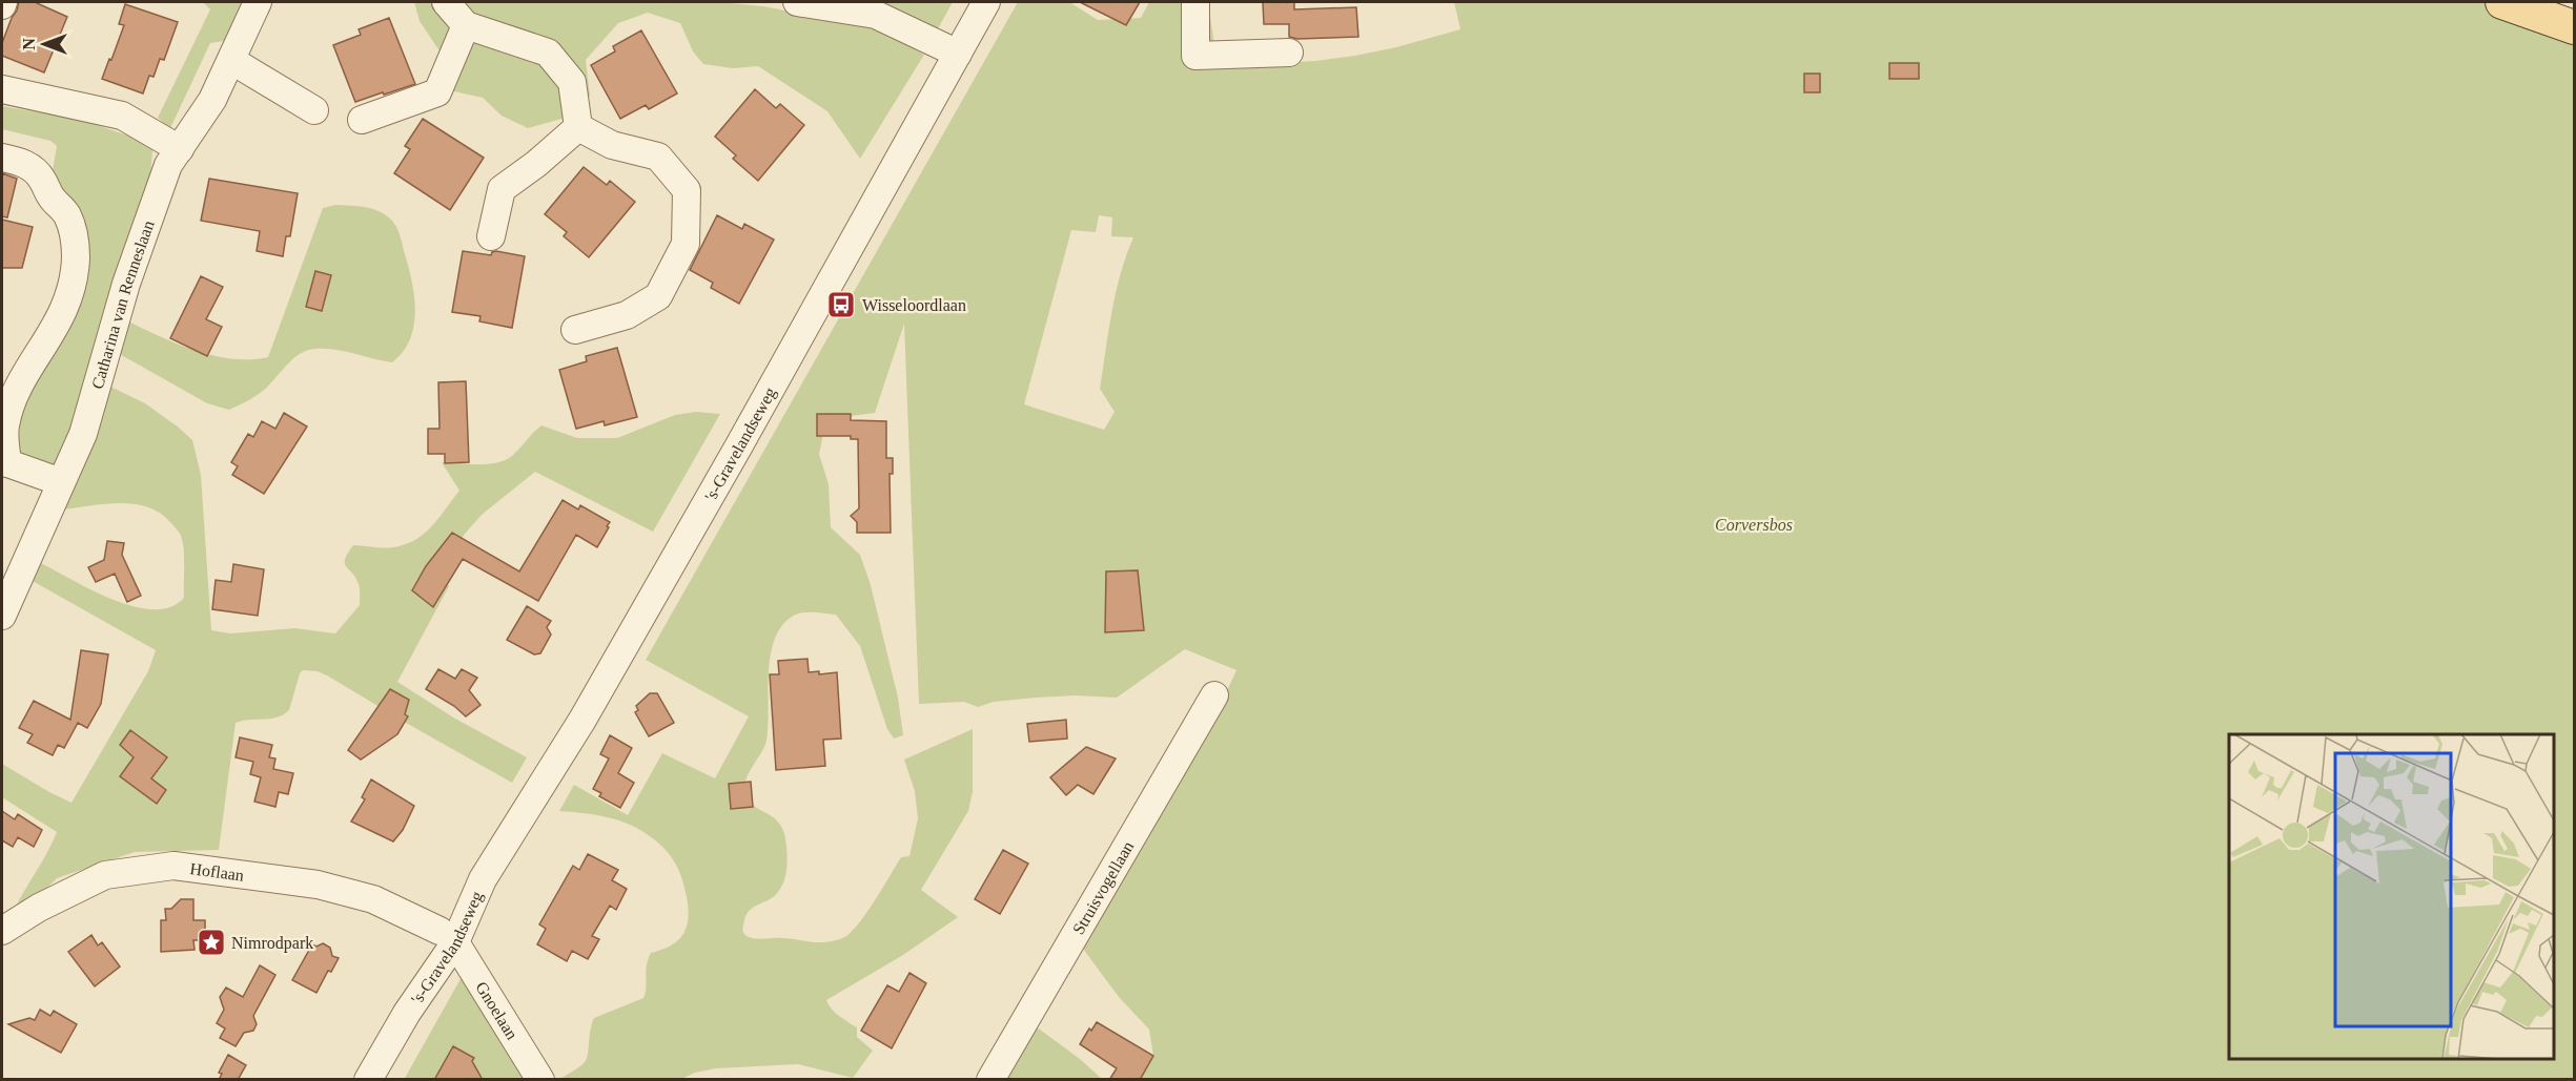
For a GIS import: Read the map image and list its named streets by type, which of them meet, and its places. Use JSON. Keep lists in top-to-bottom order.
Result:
{
  "streets": {
    "street": [
      "Catharina van Renneslaan",
      "'s-Gravelandseweg",
      "Hoflaan",
      "Struisvogellaan",
      "Gnoelaan"
    ]
  },
  "crossings": [
    ["'s-Gravelandseweg", "Hoflaan"],
    ["'s-Gravelandseweg", "Gnoelaan"],
    ["Hoflaan", "Gnoelaan"]
  ],
  "parks": ["Corversbos"],
  "places": {
    "bus stop": ["Wisseloordlaan"],
    "place": ["Nimrodpark"]
  },
  "north": "left"
}
